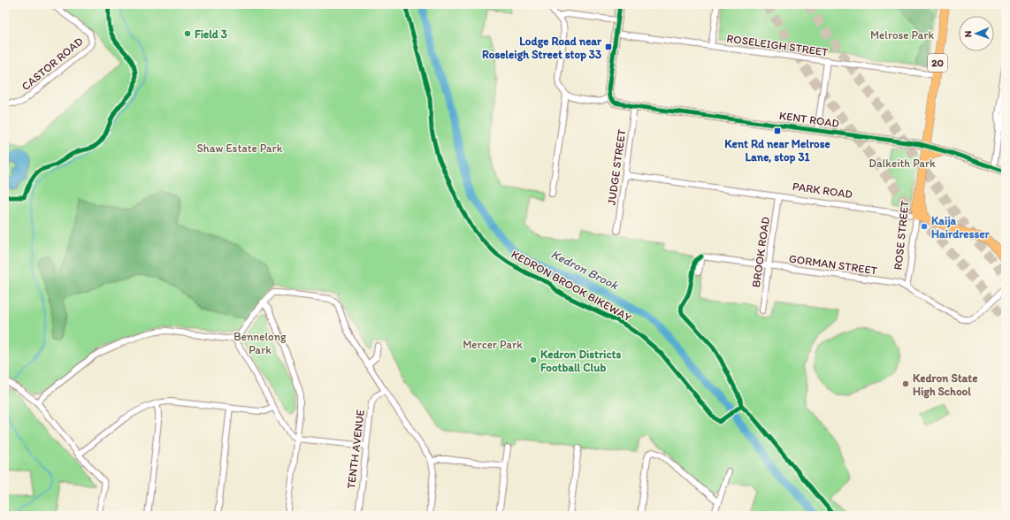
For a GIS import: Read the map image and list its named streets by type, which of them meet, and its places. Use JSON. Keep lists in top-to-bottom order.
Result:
{
  "streets": {
    "main road": ["20", "PARK ROAD", "ROSE STREET"],
    "street": [
      "ROSELEIGH STREET",
      "CASTOR ROAD",
      "KENT ROAD",
      "JUDGE STREET",
      "BROOK ROAD",
      "GORMAN STREET",
      "TENTH AVENUE"
    ],
    "cycle path": ["KEDRON BROOK BIKEWAY"]
  },
  "crossings": [
    ["ROSELEIGH STREET", "ROSE STREET"],
    ["KENT ROAD", "JUDGE STREET"],
    ["KENT ROAD", "ROSE STREET"],
    ["JUDGE STREET", "PARK ROAD"],
    ["PARK ROAD", "ROSE STREET"],
    ["PARK ROAD", "BROOK ROAD"],
    ["ROSE STREET", "GORMAN STREET"],
    ["BROOK ROAD", "GORMAN STREET"]
  ],
  "water": ["Kedron Brook"],
  "parks": [
    "Melrose Park",
    "Shaw Estate Park",
    "Dalkeith Park",
    "Bennelong Park",
    "Mercer Park"
  ],
  "places": {
    "other": [
      "Field 3",
      "Kaija Hairdresser",
      "Kedron Districts Football Club",
      "Kedron State High School"
    ],
    "transit": ["Lodge Road near Roseleigh Street stop 33", "Kent Rd near Melrose Lane, stop 31"]
  },
  "north": "left"
}
